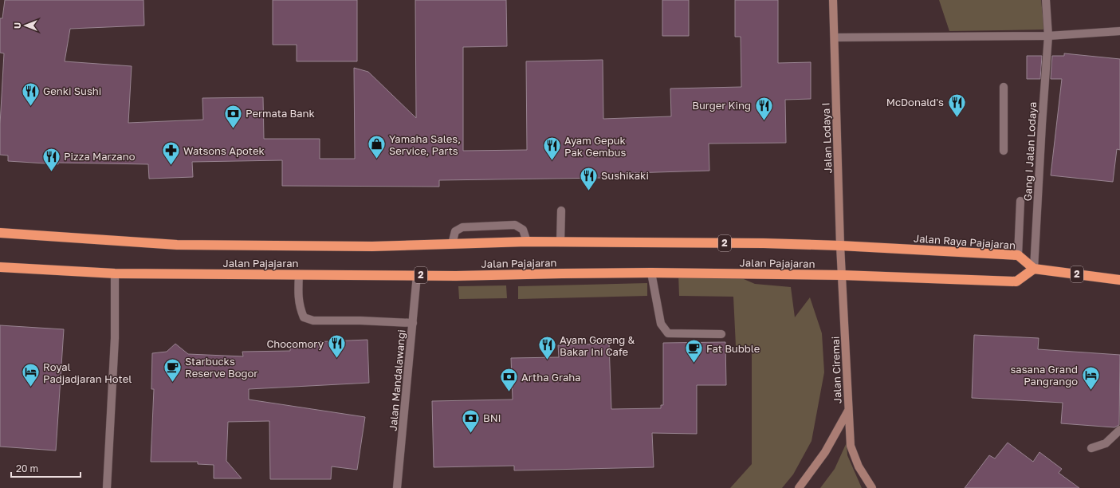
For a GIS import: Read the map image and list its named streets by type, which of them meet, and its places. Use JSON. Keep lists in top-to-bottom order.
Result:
{
  "streets": {
    "highway": ["Jalan Raya Pajajaran", "2", "Jalan Pajajaran"],
    "street": [
      "Jalan Lodaya I",
      "Gang I Jalan Lodaya",
      "Jalan Ciremai",
      "Jalan Mandalawangi"
    ]
  },
  "crossings": [
    ["Jalan Lodaya I", "Jalan Raya Pajajaran"],
    ["Jalan Lodaya I", "Jalan Pajajaran"],
    ["Jalan Lodaya I", "Jalan Ciremai"],
    ["Gang I Jalan Lodaya", "Jalan Raya Pajajaran"],
    ["Gang I Jalan Lodaya", "2"],
    ["Gang I Jalan Lodaya", "Jalan Pajajaran"],
    ["Jalan Raya Pajajaran", "2"],
    ["Jalan Raya Pajajaran", "Jalan Pajajaran"],
    ["2", "Jalan Pajajaran"],
    ["Jalan Pajajaran", "Jalan Ciremai"],
    ["Jalan Pajajaran", "Jalan Mandalawangi"]
  ],
  "places": {
    "restaurant": [
      "Genki Sushi",
      "McDonald's",
      "Burger King",
      "Ayam Gepuk Pak Gembus",
      "Pizza Marzano",
      "Sushikaki",
      "Chocomory",
      "Ayam Goreng & Bakar Ini Cafe"
    ],
    "bank": ["Permata Bank", "Artha Graha", "BNI"],
    "shop": ["Yamaha Sales, Service, Parts"],
    "pharmacy": ["Watsons Apotek"],
    "cafe": ["Fat Bubble", "Starbucks Reserve Bogor"],
    "hotel": ["Royal Padjadjaran Hotel", "sasana Grand Pangrango"]
  },
  "scale_bar": "20 m",
  "north": "left"
}
